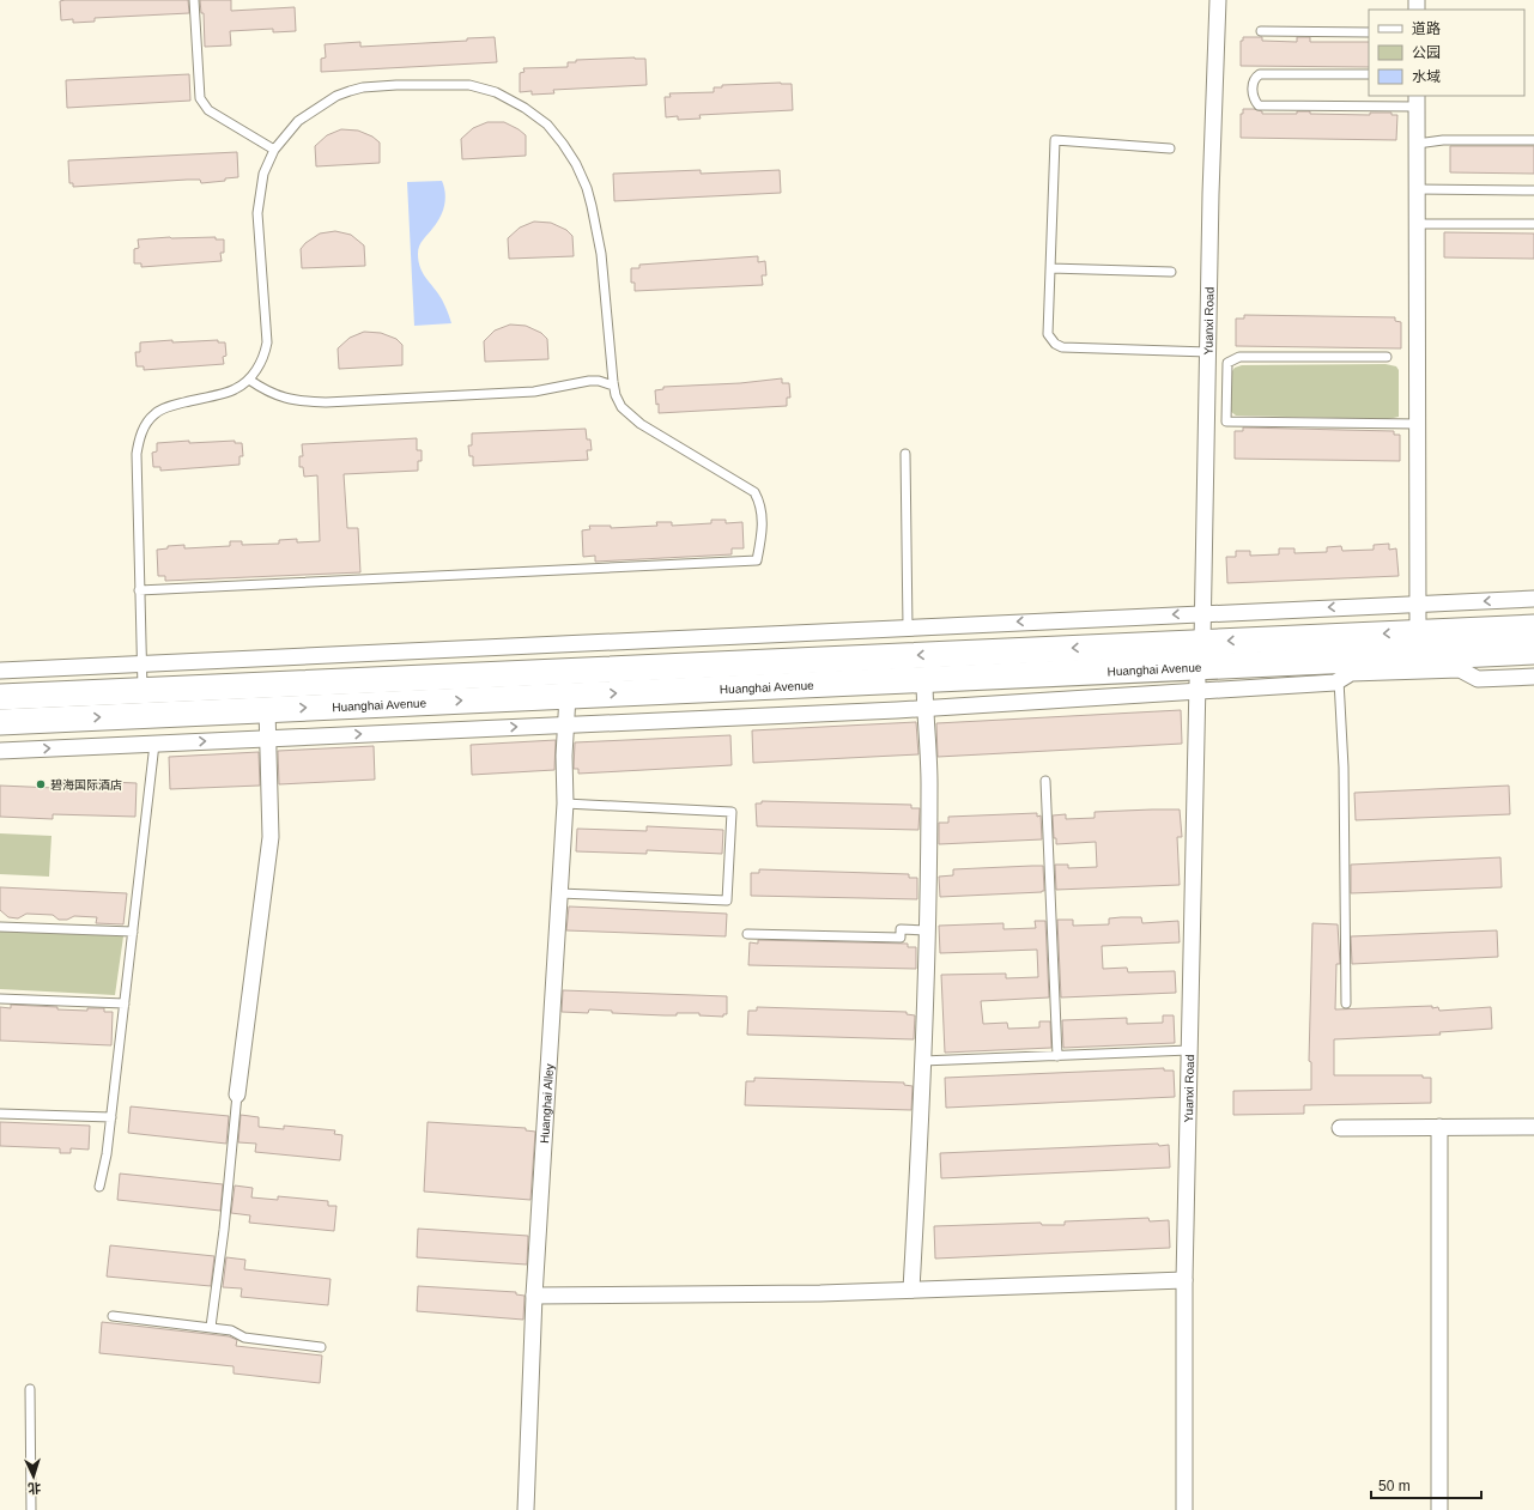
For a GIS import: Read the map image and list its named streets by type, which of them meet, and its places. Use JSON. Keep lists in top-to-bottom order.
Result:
{
  "streets": {
    "main road": ["Huanghai Avenue"],
    "street": ["Yuanxi Road", "Huanghai Alley"]
  },
  "crossings": [
    ["Yuanxi Road", "Huanghai Avenue"],
    ["Huanghai Avenue", "Huanghai Alley"]
  ],
  "places": ["碧海国际酒店"],
  "legend": ["道路", "公园", "水域"],
  "scale_bar": "50 m",
  "north": "bottom"
}
